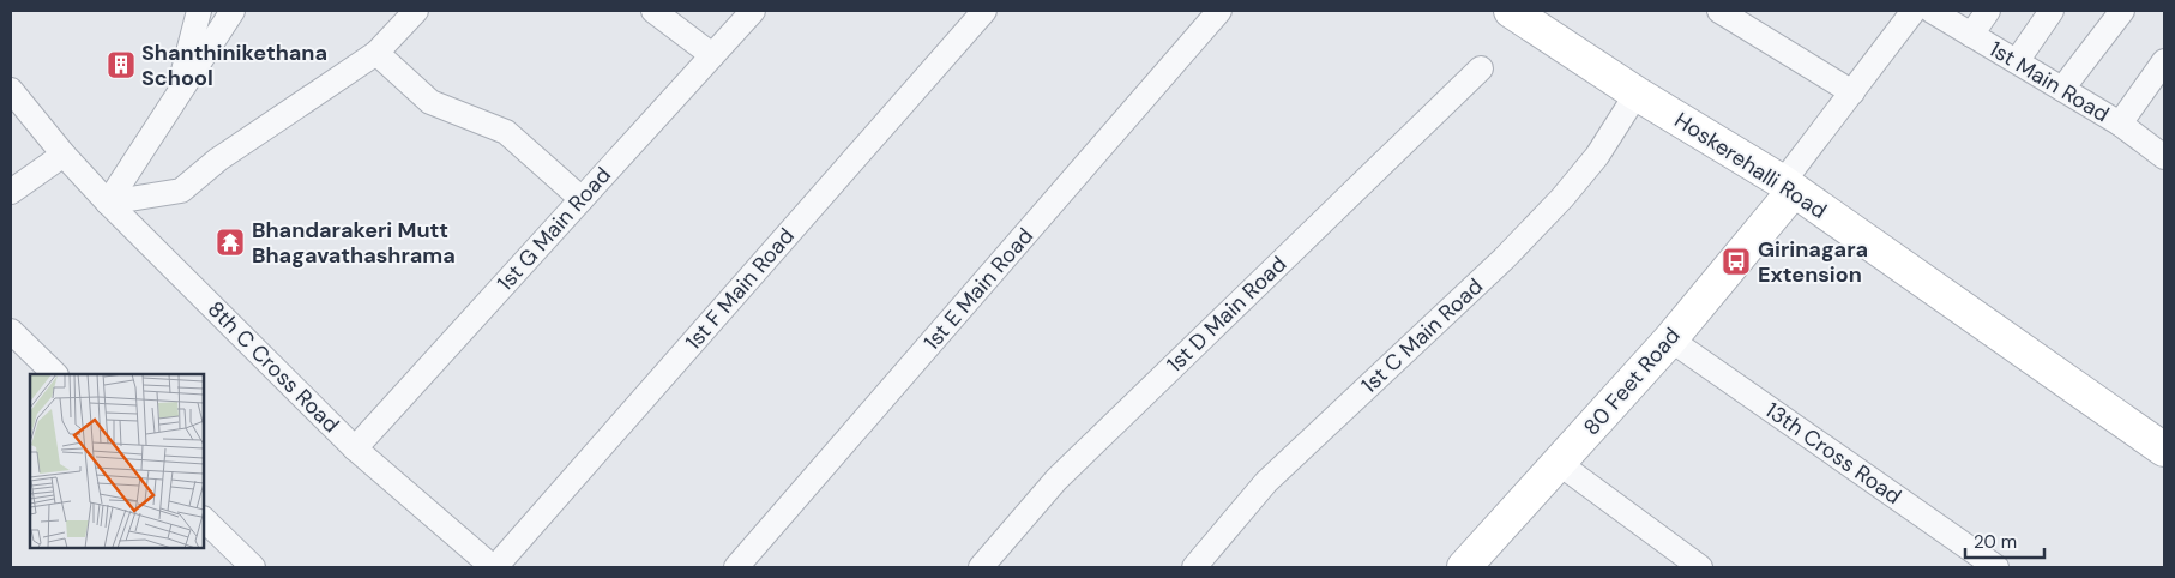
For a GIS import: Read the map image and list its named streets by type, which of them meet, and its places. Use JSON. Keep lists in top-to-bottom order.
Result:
{
  "streets": {
    "street": [
      "1st Main Road",
      "Hoskerehalli Road",
      "1st G Main Road",
      "1st F Main Road",
      "1st E Main Road",
      "1st D Main Road",
      "1st C Main Road",
      "8th C Cross Road",
      "80 Feet Road",
      "13th Cross Road"
    ]
  },
  "crossings": [
    ["Hoskerehalli Road", "1st C Main Road"],
    ["Hoskerehalli Road", "80 Feet Road"],
    ["1st G Main Road", "8th C Cross Road"],
    ["1st F Main Road", "8th C Cross Road"],
    ["80 Feet Road", "13th Cross Road"]
  ],
  "places": {
    "building": ["Shanthinikethana School"],
    "temple": ["Bhandarakeri Mutt Bhagavathashrama"],
    "bus stop": ["Girinagara Extension"]
  },
  "scale_bar": "20 m"
}
